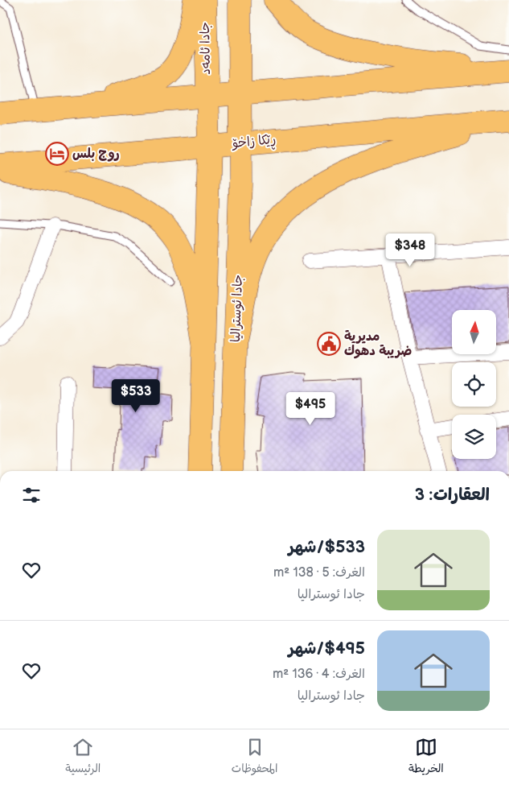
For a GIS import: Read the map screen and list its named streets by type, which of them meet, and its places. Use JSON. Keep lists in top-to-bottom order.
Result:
{
  "streets": {
    "main road": ["جادا ئامەد", "ڕێکا زاخۆ", "جادا ئوسترالیا"]
  },
  "crossings": [
    ["جادا ئامەد", "ڕێکا زاخۆ"],
    ["ڕێکا زاخۆ", "جادا ئوسترالیا"]
  ],
  "places": {
    "hotel": ["روج بلس"],
    "public building": ["مديرية ضريبة دهوك"]
  },
  "north": "top",
  "page": {
    "price": ["$348", "$533", "$495"],
    "heading": "العقارات: 3",
    "list": [
      {
        "name": "$533/شهر",
        "note": "الغرف: 5 · 138 m² · جادا ئوسترالیا"
      },
      {
        "name": "$495/شهر",
        "note": "الغرف: 4 · 136 m² · جادا ئوسترالیا"
      }
    ],
    "tabs": ["الخريطة", "المحفوظات", "الرئيسية"]
  }
}
